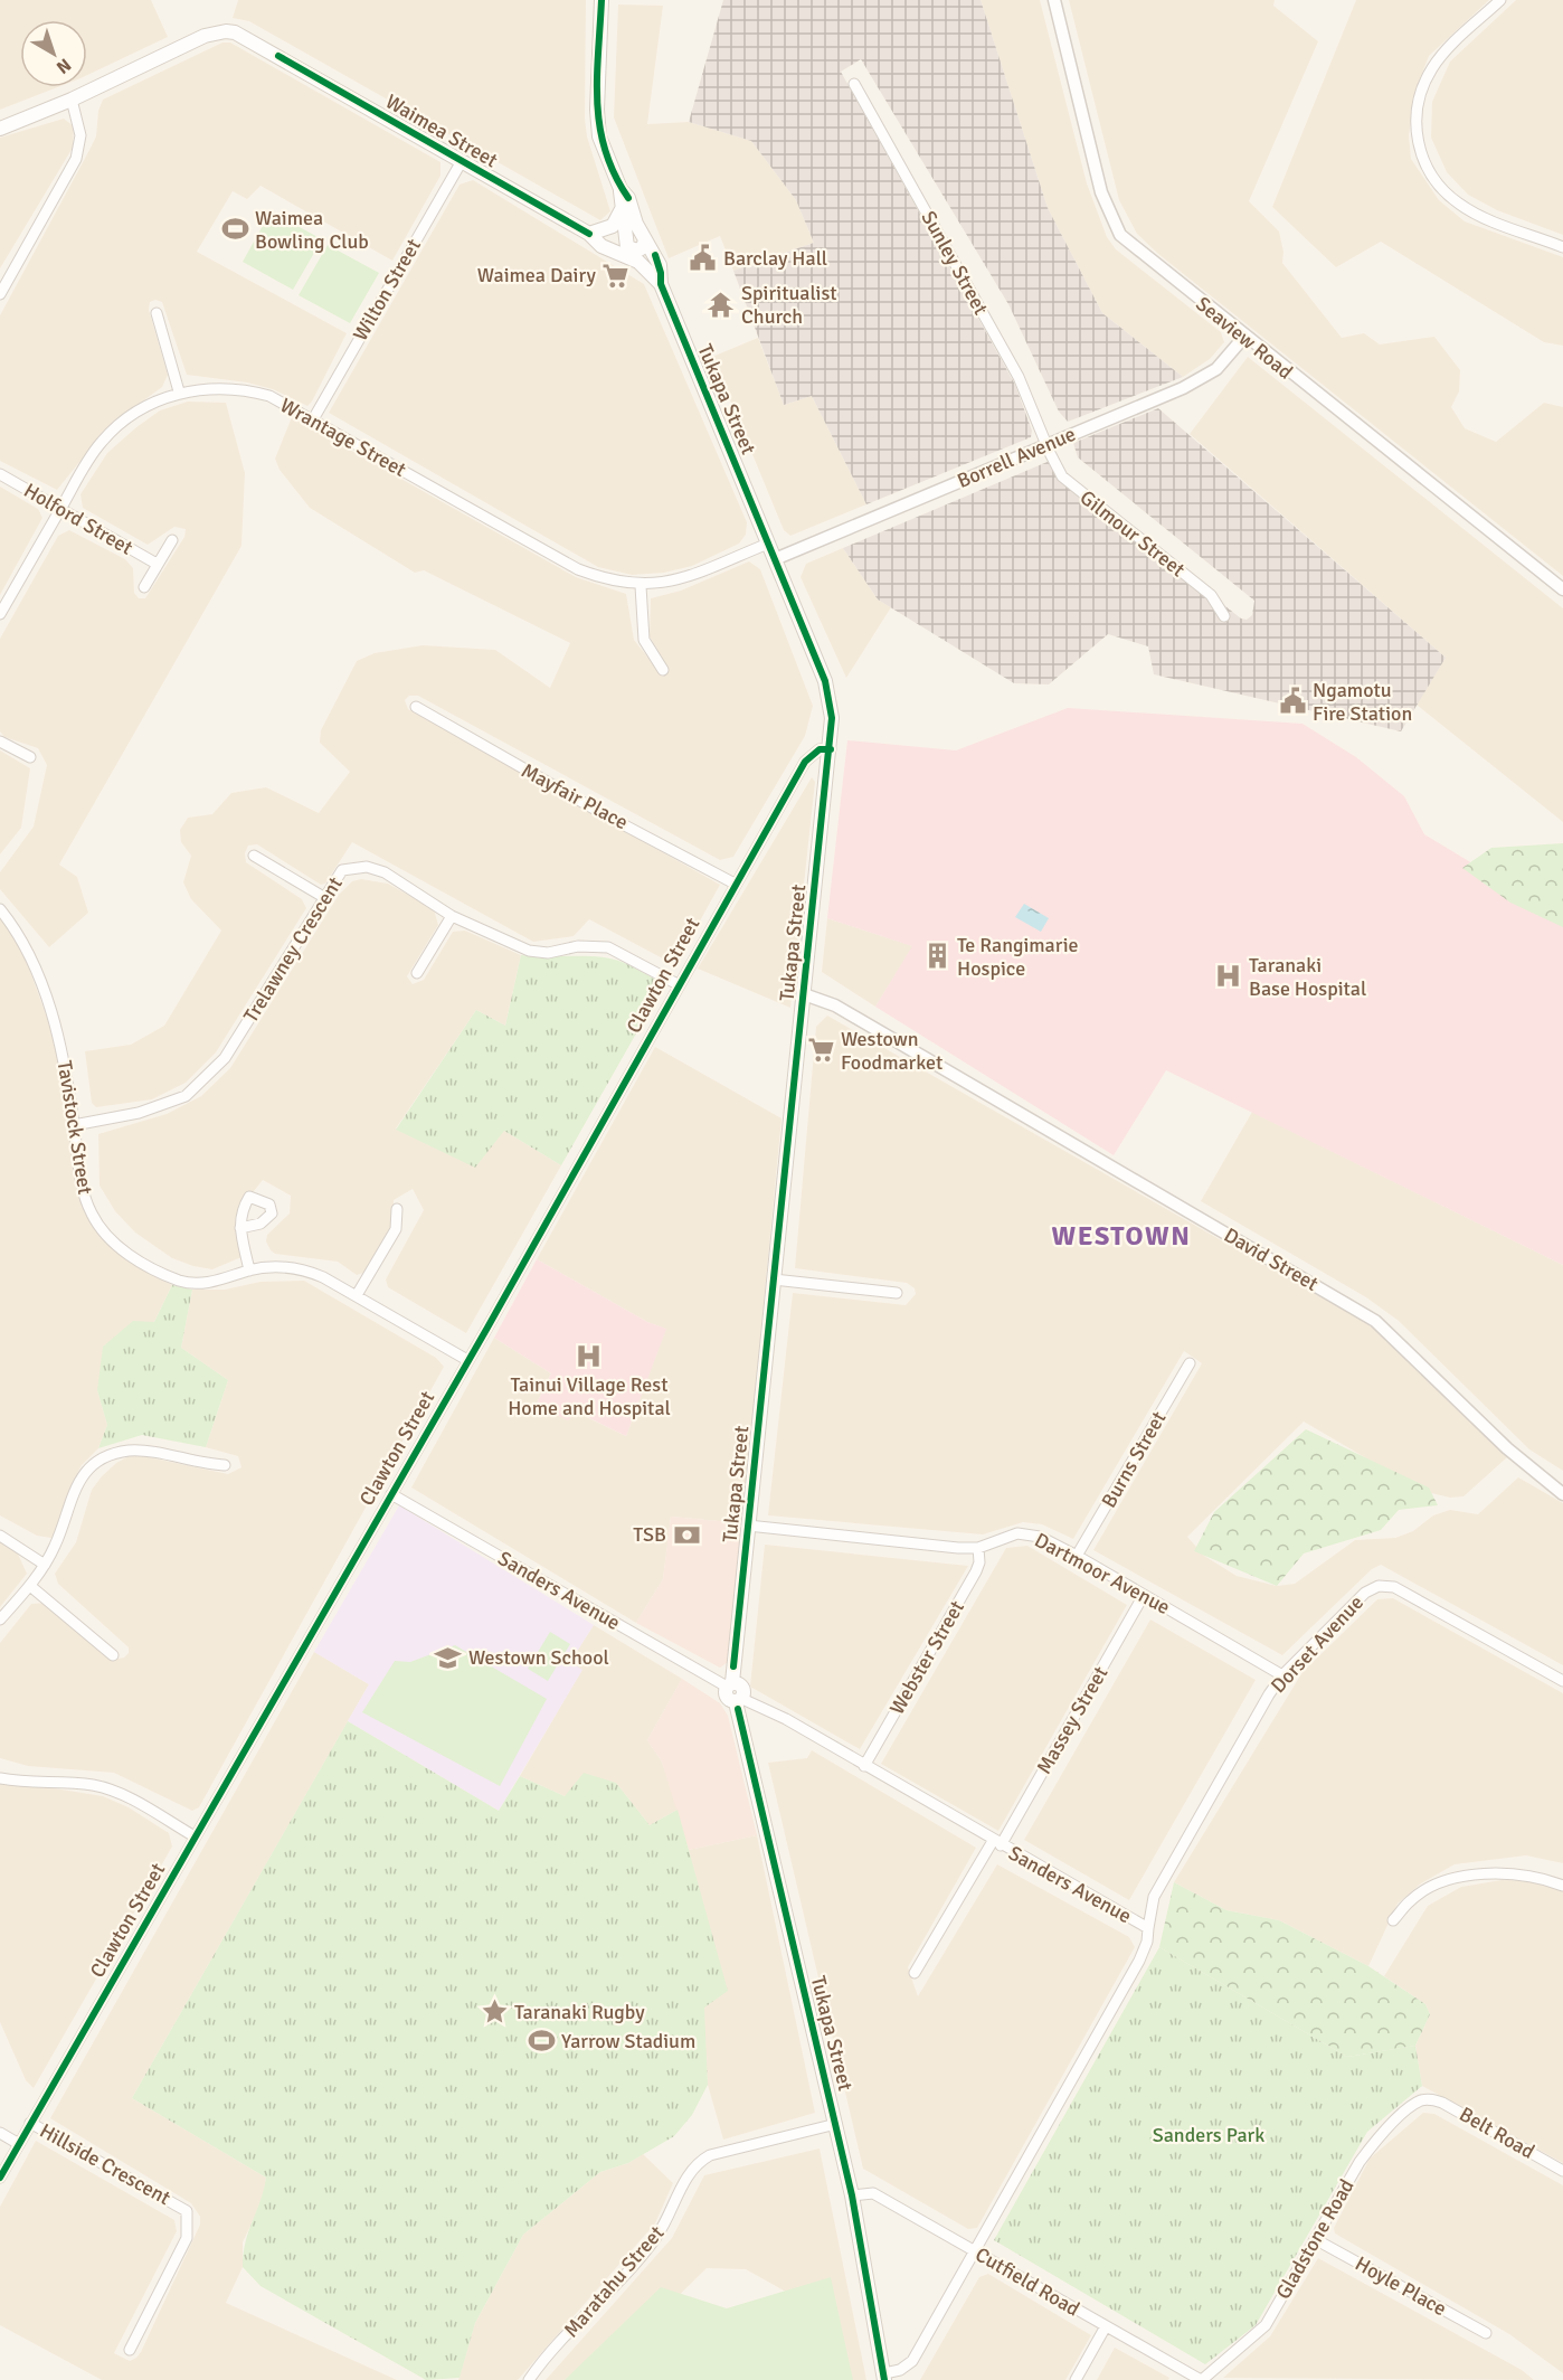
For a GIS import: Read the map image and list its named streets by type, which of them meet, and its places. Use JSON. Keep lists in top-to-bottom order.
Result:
{
  "streets": {
    "main road": ["Waimea Street", "Tukapa Street"],
    "street": [
      "Sunley Street",
      "Wilton Street",
      "Seaview Road",
      "Wrantage Street",
      "Borrell Avenue",
      "Holford Street",
      "Gilmour Street",
      "Mayfair Place",
      "Trelawney Crescent",
      "Clawton Street",
      "Tavistock Street",
      "David Street",
      "Burns Street",
      "Dartmoor Avenue",
      "Sanders Avenue",
      "Dorset Avenue",
      "Webster Street",
      "Massey Street",
      "Belt Road",
      "Hillside Crescent",
      "Gladstone Road",
      "Maratahu Street",
      "Cutfield Road",
      "Hoyle Place"
    ]
  },
  "crossings": [
    ["Waimea Street", "Wilton Street"],
    ["Waimea Street", "Tukapa Street"],
    ["Sunley Street", "Borrell Avenue"],
    ["Sunley Street", "Gilmour Street"],
    ["Wilton Street", "Wrantage Street"],
    ["Seaview Road", "Borrell Avenue"],
    ["Tukapa Street", "Wrantage Street"],
    ["Tukapa Street", "Borrell Avenue"],
    ["Tukapa Street", "Clawton Street"],
    ["Tukapa Street", "David Street"],
    ["Tukapa Street", "Dartmoor Avenue"],
    ["Tukapa Street", "Sanders Avenue"],
    ["Tukapa Street", "Maratahu Street"],
    ["Tukapa Street", "Cutfield Road"],
    ["Wrantage Street", "Holford Street"],
    ["Borrell Avenue", "Gilmour Street"],
    ["Mayfair Place", "Clawton Street"],
    ["Trelawney Crescent", "Clawton Street"],
    ["Trelawney Crescent", "Tavistock Street"],
    ["Clawton Street", "Tavistock Street"],
    ["Clawton Street", "Sanders Avenue"],
    ["Clawton Street", "Hillside Crescent"],
    ["Burns Street", "Dartmoor Avenue"],
    ["Dartmoor Avenue", "Dorset Avenue"],
    ["Dartmoor Avenue", "Webster Street"],
    ["Dartmoor Avenue", "Massey Street"],
    ["Sanders Avenue", "Dorset Avenue"],
    ["Sanders Avenue", "Webster Street"],
    ["Sanders Avenue", "Massey Street"],
    ["Sanders Avenue", "Cutfield Road"],
    ["Belt Road", "Gladstone Road"],
    ["Gladstone Road", "Cutfield Road"],
    ["Gladstone Road", "Hoyle Place"]
  ],
  "districts": ["WESTOWN"],
  "parks": ["Sanders Park"],
  "places": {
    "sports": ["Waimea Bowling Club", "Yarrow Stadium"],
    "public building": ["Barclay Hall", "Ngamotu Fire Station"],
    "supermarket": ["Waimea Dairy", "Westown Foodmarket"],
    "temple": ["Spiritualist Church"],
    "building": ["Te Rangimarie Hospice"],
    "hospital": ["Taranaki Base Hospital", "Tainui Village Rest Home and Hospital"],
    "bank": ["TSB"],
    "school or university": ["Westown School"],
    "place": ["Taranaki Rugby"]
  },
  "north": "bottom right"
}
